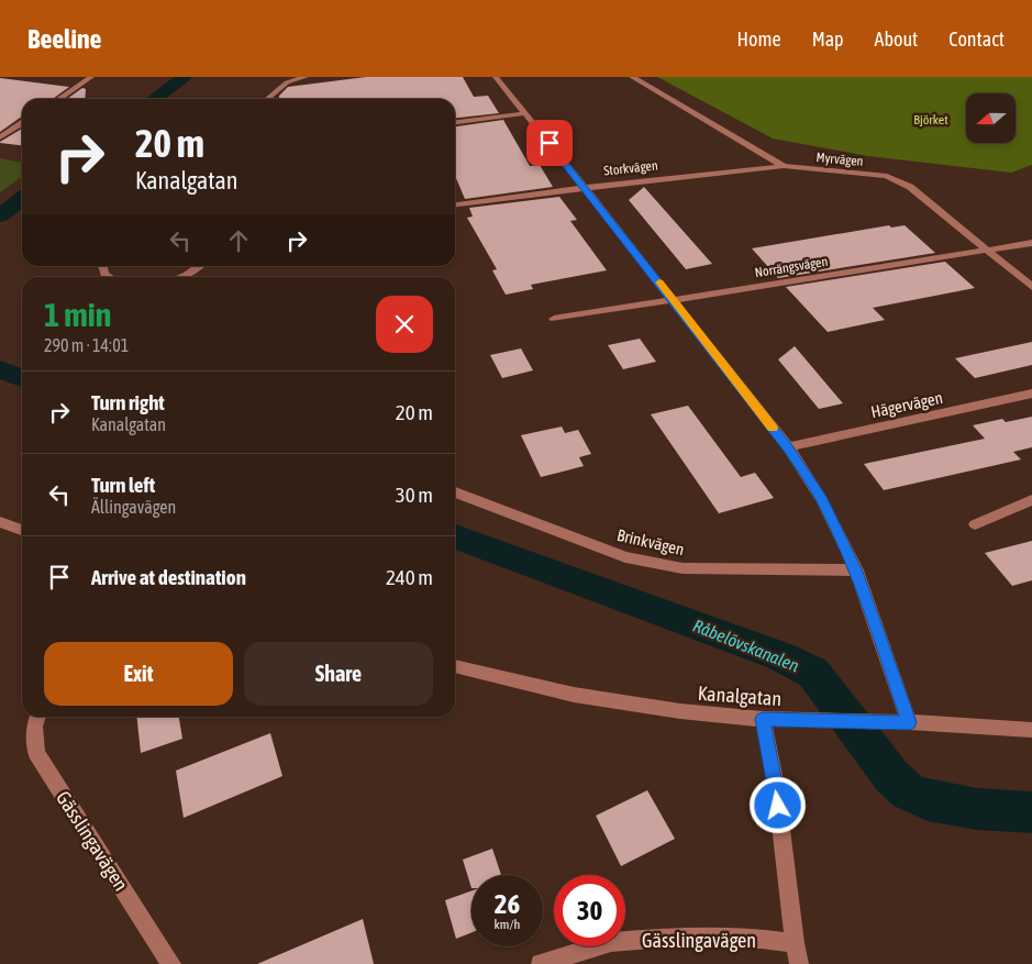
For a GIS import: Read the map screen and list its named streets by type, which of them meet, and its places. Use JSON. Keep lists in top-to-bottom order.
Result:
{
  "streets": {
    "street": [
      "Myrvägen",
      "Storkvägen",
      "Norrängsvägen",
      "Hägervägen",
      "Brinkvägen",
      "Kanalgatan",
      "Gässlingavägen"
    ]
  },
  "crossings": [
    ["Myrvägen", "Storkvägen"],
    ["Myrvägen", "Norrängsvägen"]
  ],
  "water": ["Råbelövskanalen"],
  "parks": ["Björket"],
  "north": "left",
  "page": {
    "header": "Beeline",
    "nav": [
      "Home",
      "Map",
      "About",
      "Contact"
    ],
    "turn": ["20 m", "Kanalgatan"],
    "heading": ["1 min", "290 m · 14:01"],
    "list": [
      {
        "name": "Turn right",
        "note": "Kanalgatan",
        "value": "20 m"
      },
      {
        "name": "Turn left",
        "note": "Ällingavägen",
        "value": "30 m"
      },
      {
        "name": "Arrive at destination",
        "value": "240 m"
      }
    ],
    "buttons": ["Exit", "Share"],
    "speed": "26 km/h",
    "limit": "30"
  }
}
